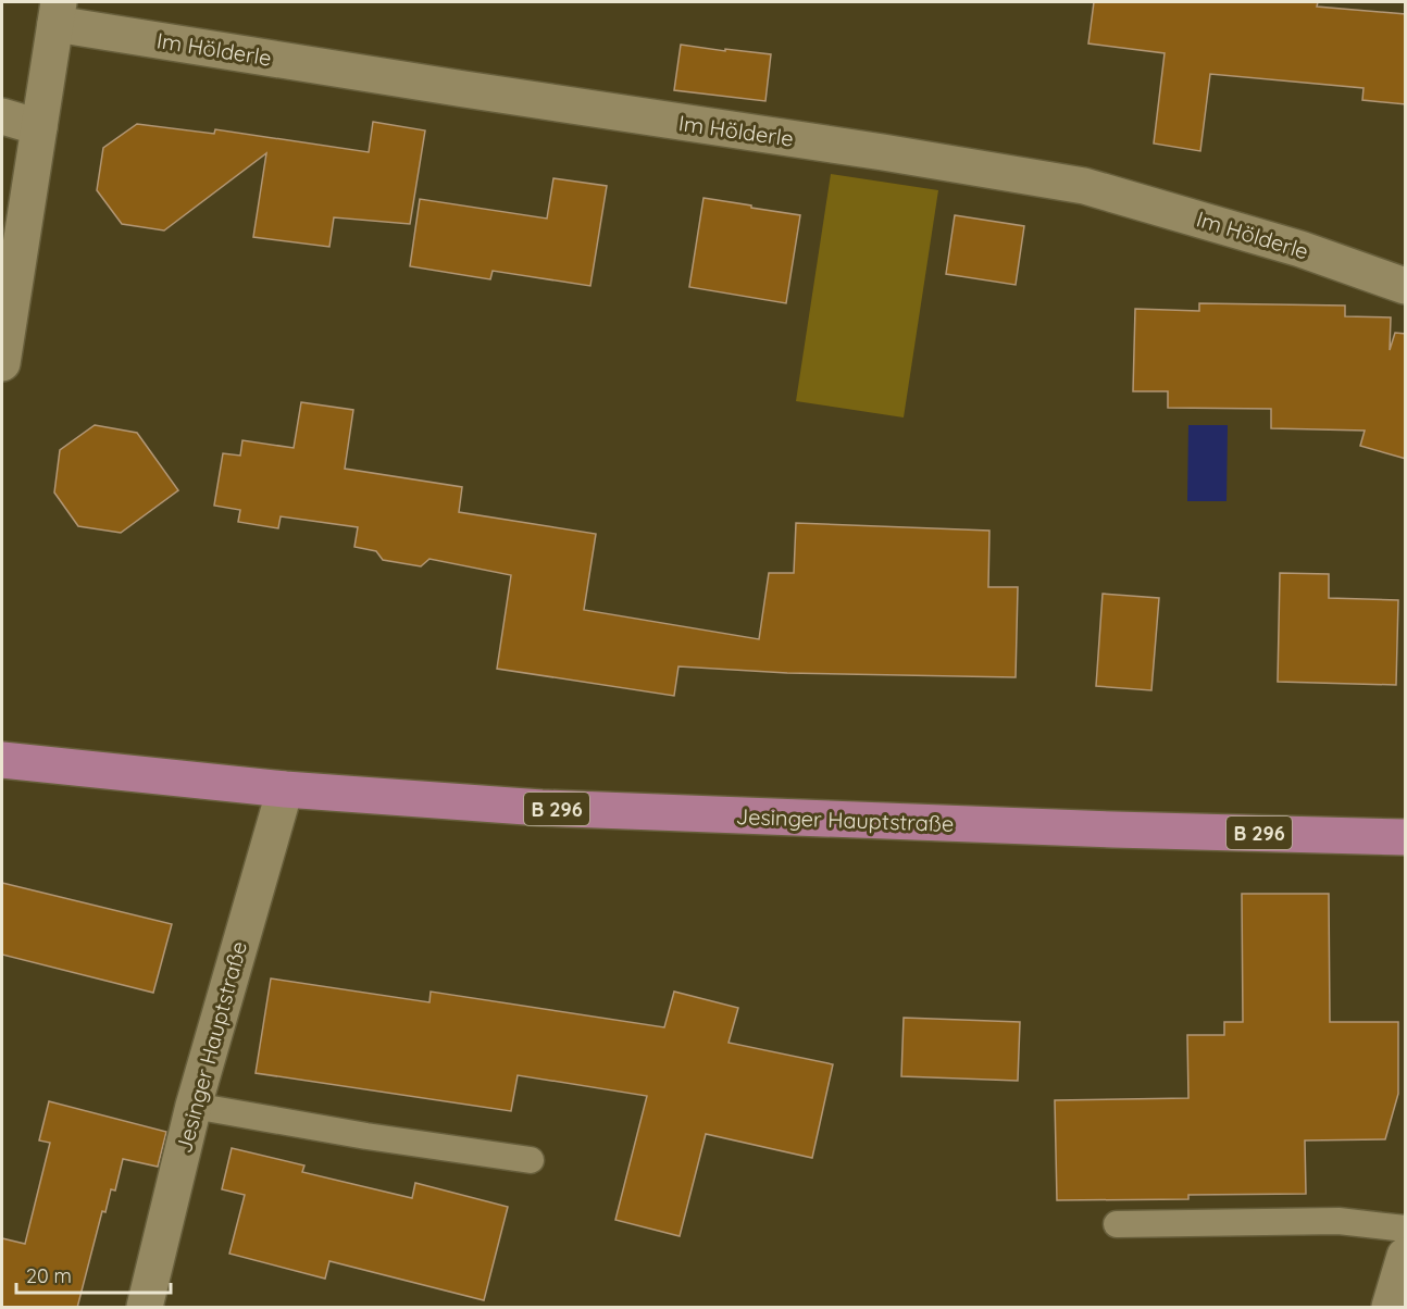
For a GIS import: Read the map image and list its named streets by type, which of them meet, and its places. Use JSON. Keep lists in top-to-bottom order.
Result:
{
  "streets": {
    "main road": ["B 296", "Jesinger Hauptstraße"],
    "street": ["Im Hölderle"]
  },
  "scale_bar": "20 m"
}
